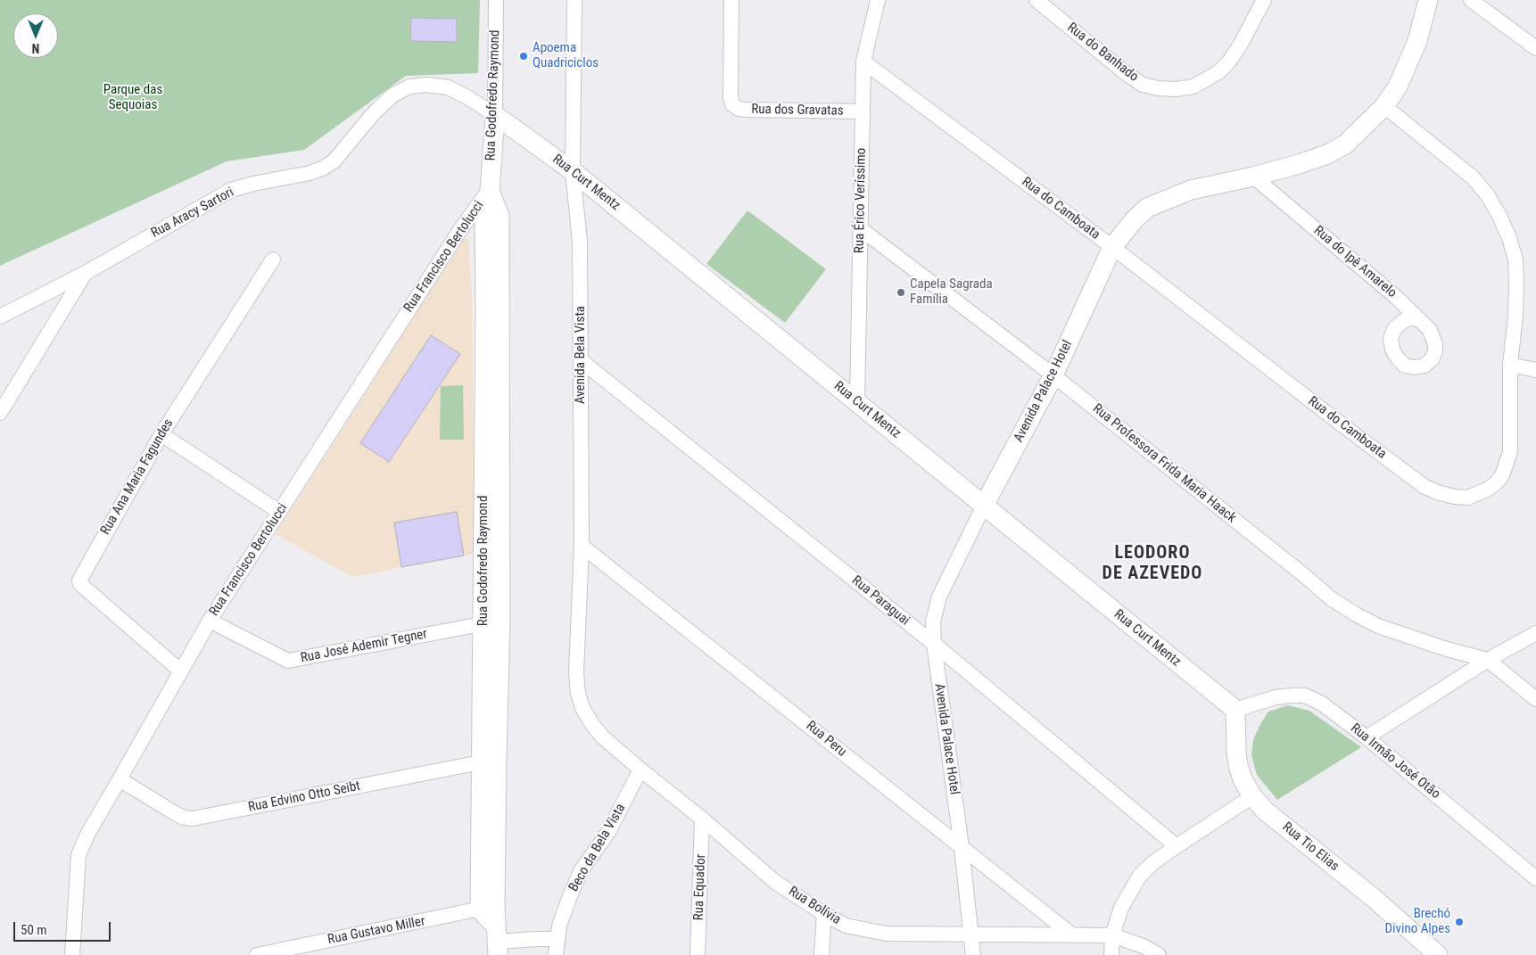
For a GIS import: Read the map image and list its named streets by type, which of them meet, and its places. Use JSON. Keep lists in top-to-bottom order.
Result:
{
  "streets": {
    "main road": [
      "Rua Godofredo Raymond",
      "Rua Curt Mentz",
      "Avenida Palace Hotel",
      "Rua Tio Elias"
    ],
    "street": [
      "Rua do Banhado",
      "Rua dos Gravatas",
      "Rua Érico Veríssimo",
      "Rua do Camboata",
      "Rua Aracy Sartori",
      "Rua Francisco Bertolucci",
      "Rua do Ipê Amarelo",
      "Avenida Bela Vista",
      "Rua Professora Frida Maria Haack",
      "Rua Ana Maria Fagundes",
      "Rua Paraguai",
      "Rua José Ademir Tegner",
      "Rua Peru",
      "Rua Irmão José Otão",
      "Rua Edvino Otto Seibt",
      "Beco da Bela Vista",
      "Rua Equador",
      "Rua Bolívia",
      "Rua Gustavo Miller"
    ]
  },
  "crossings": [
    ["Rua Godofredo Raymond", "Rua Curt Mentz"],
    ["Rua Godofredo Raymond", "Rua Aracy Sartori"],
    ["Rua Godofredo Raymond", "Rua Francisco Bertolucci"],
    ["Rua Godofredo Raymond", "Rua José Ademir Tegner"],
    ["Rua Godofredo Raymond", "Rua Edvino Otto Seibt"],
    ["Rua Godofredo Raymond", "Rua Gustavo Miller"],
    ["Rua dos Gravatas", "Rua Érico Veríssimo"],
    ["Rua Curt Mentz", "Rua Érico Veríssimo"],
    ["Rua Curt Mentz", "Rua Aracy Sartori"],
    ["Rua Curt Mentz", "Avenida Bela Vista"],
    ["Rua Curt Mentz", "Avenida Palace Hotel"],
    ["Rua Curt Mentz", "Rua Irmão José Otão"],
    ["Rua Curt Mentz", "Rua Tio Elias"],
    ["Rua Érico Veríssimo", "Rua do Camboata"],
    ["Rua Érico Veríssimo", "Rua Professora Frida Maria Haack"],
    ["Rua do Camboata", "Avenida Palace Hotel"],
    ["Rua Francisco Bertolucci", "Rua Ana Maria Fagundes"],
    ["Rua Francisco Bertolucci", "Rua José Ademir Tegner"],
    ["Rua Francisco Bertolucci", "Rua Edvino Otto Seibt"],
    ["Rua do Ipê Amarelo", "Avenida Palace Hotel"],
    ["Avenida Bela Vista", "Rua Paraguai"],
    ["Avenida Bela Vista", "Rua Peru"],
    ["Avenida Bela Vista", "Rua Bolívia"],
    ["Avenida Palace Hotel", "Rua Professora Frida Maria Haack"],
    ["Avenida Palace Hotel", "Rua Paraguai"],
    ["Avenida Palace Hotel", "Rua Peru"],
    ["Avenida Palace Hotel", "Rua Bolívia"],
    ["Rua Peru", "Rua Bolívia"],
    ["Rua Irmão José Otão", "Rua Tio Elias"],
    ["Beco da Bela Vista", "Rua Bolívia"],
    ["Rua Equador", "Rua Bolívia"]
  ],
  "districts": ["LEODORO DE AZEVEDO"],
  "parks": ["Parque das Sequoias"],
  "places": ["Apoema Quadriciclos", "Capela Sagrada Família", "Brechó Divino Alpes"],
  "scale_bar": "50 m",
  "north": "bottom"
}
